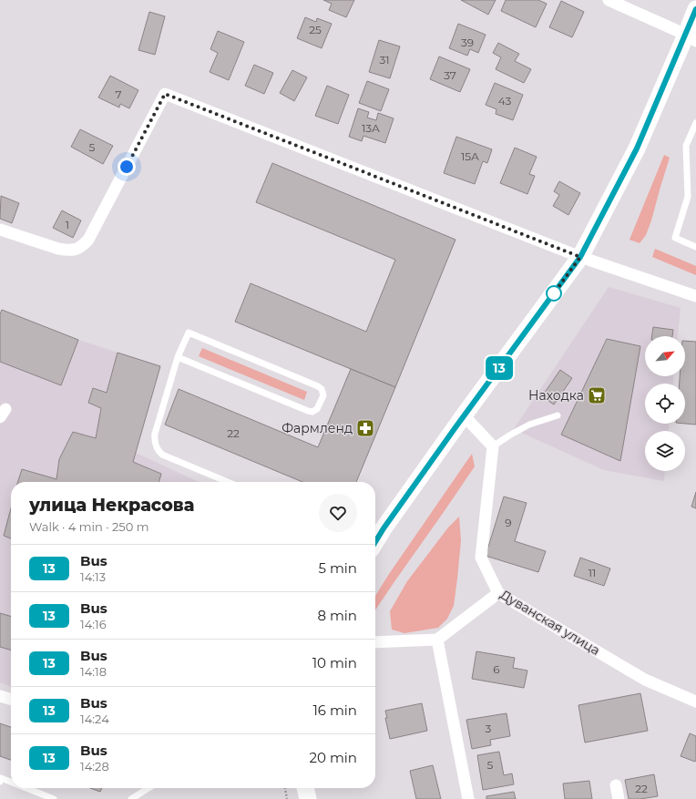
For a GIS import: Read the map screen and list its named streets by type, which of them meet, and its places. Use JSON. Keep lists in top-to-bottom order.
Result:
{
  "streets": {
    "street": ["Дуванская улица"]
  },
  "places": {
    "supermarket": ["Находка"],
    "pharmacy": ["Фармленд"]
  },
  "lines": ["bus line 13"],
  "house_numbers": [
    "25",
    "39",
    "31",
    "37",
    "7",
    "43",
    "13А",
    "5",
    "15А",
    "1",
    "22",
    "9",
    "11",
    "6",
    "3",
    "5",
    "22"
  ],
  "north": "top right",
  "page": {
    "on_map": "13",
    "heading": ["улица Некрасова", "Walk · 4 min · 250 m"],
    "list": [
      {
        "mark": "13",
        "name": "Bus",
        "note": "14:13",
        "value": "5 min"
      },
      {
        "mark": "13",
        "name": "Bus",
        "note": "14:16",
        "value": "8 min"
      },
      {
        "mark": "13",
        "name": "Bus",
        "note": "14:18",
        "value": "10 min"
      },
      {
        "mark": "13",
        "name": "Bus",
        "note": "14:24",
        "value": "16 min"
      },
      {
        "mark": "13",
        "name": "Bus",
        "note": "14:28",
        "value": "20 min"
      }
    ]
  }
}
